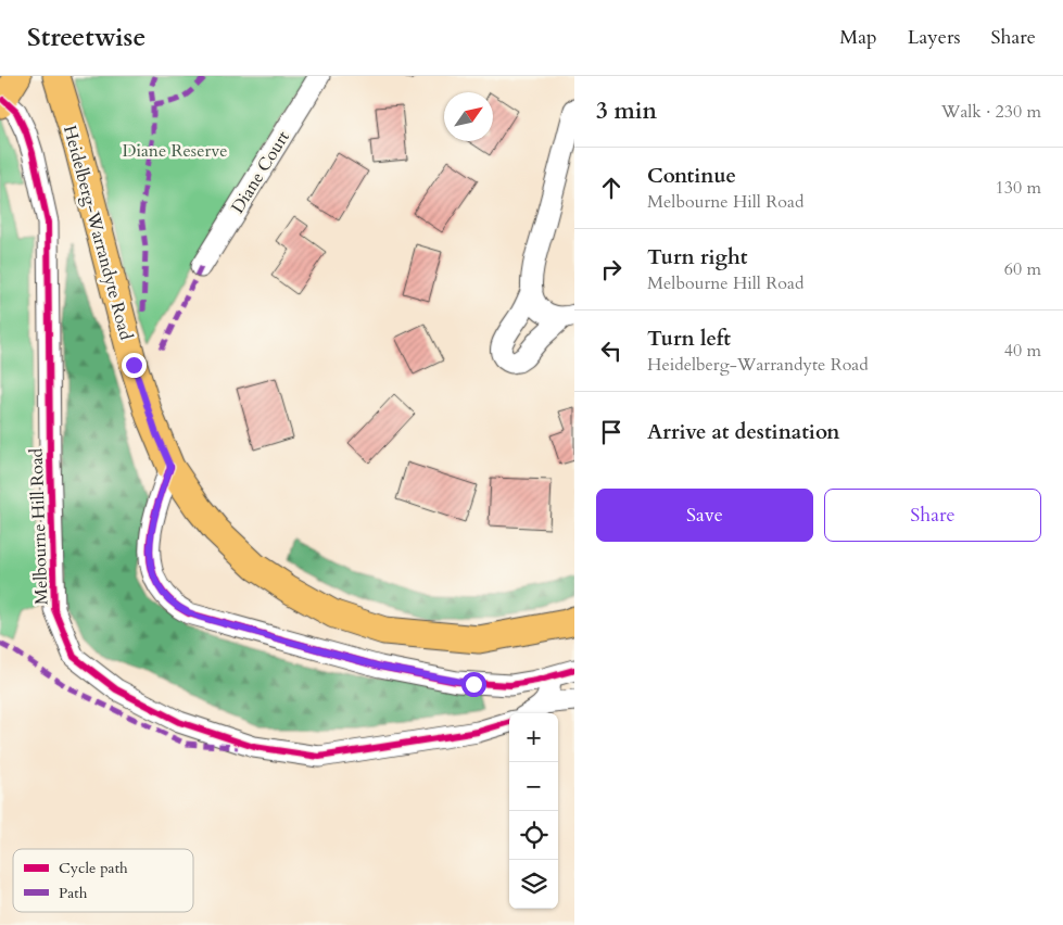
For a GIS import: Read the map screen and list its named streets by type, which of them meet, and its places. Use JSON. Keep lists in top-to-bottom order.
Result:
{
  "streets": {
    "main road": ["Heidelberg-Warrandyte Road"],
    "street": ["Diane Court", "Melbourne Hill Road"]
  },
  "parks": ["Diane Reserve"],
  "legend": ["Cycle path", "Path"],
  "north": "top right",
  "page": {
    "header": "Streetwise",
    "nav": ["Map", "Layers", "Share"],
    "heading": ["3 min", "Walk · 230 m"],
    "list": [
      ["Continue", "Melbourne Hill Road", "130 m"],
      ["Turn right", "Melbourne Hill Road", "60 m"],
      ["Turn left", "Heidelberg-Warrandyte Road", "40 m"],
      "Arrive at destination"
    ],
    "buttons": ["Save", "Share"],
    "map_buttons": ["+", "−"]
  }
}
